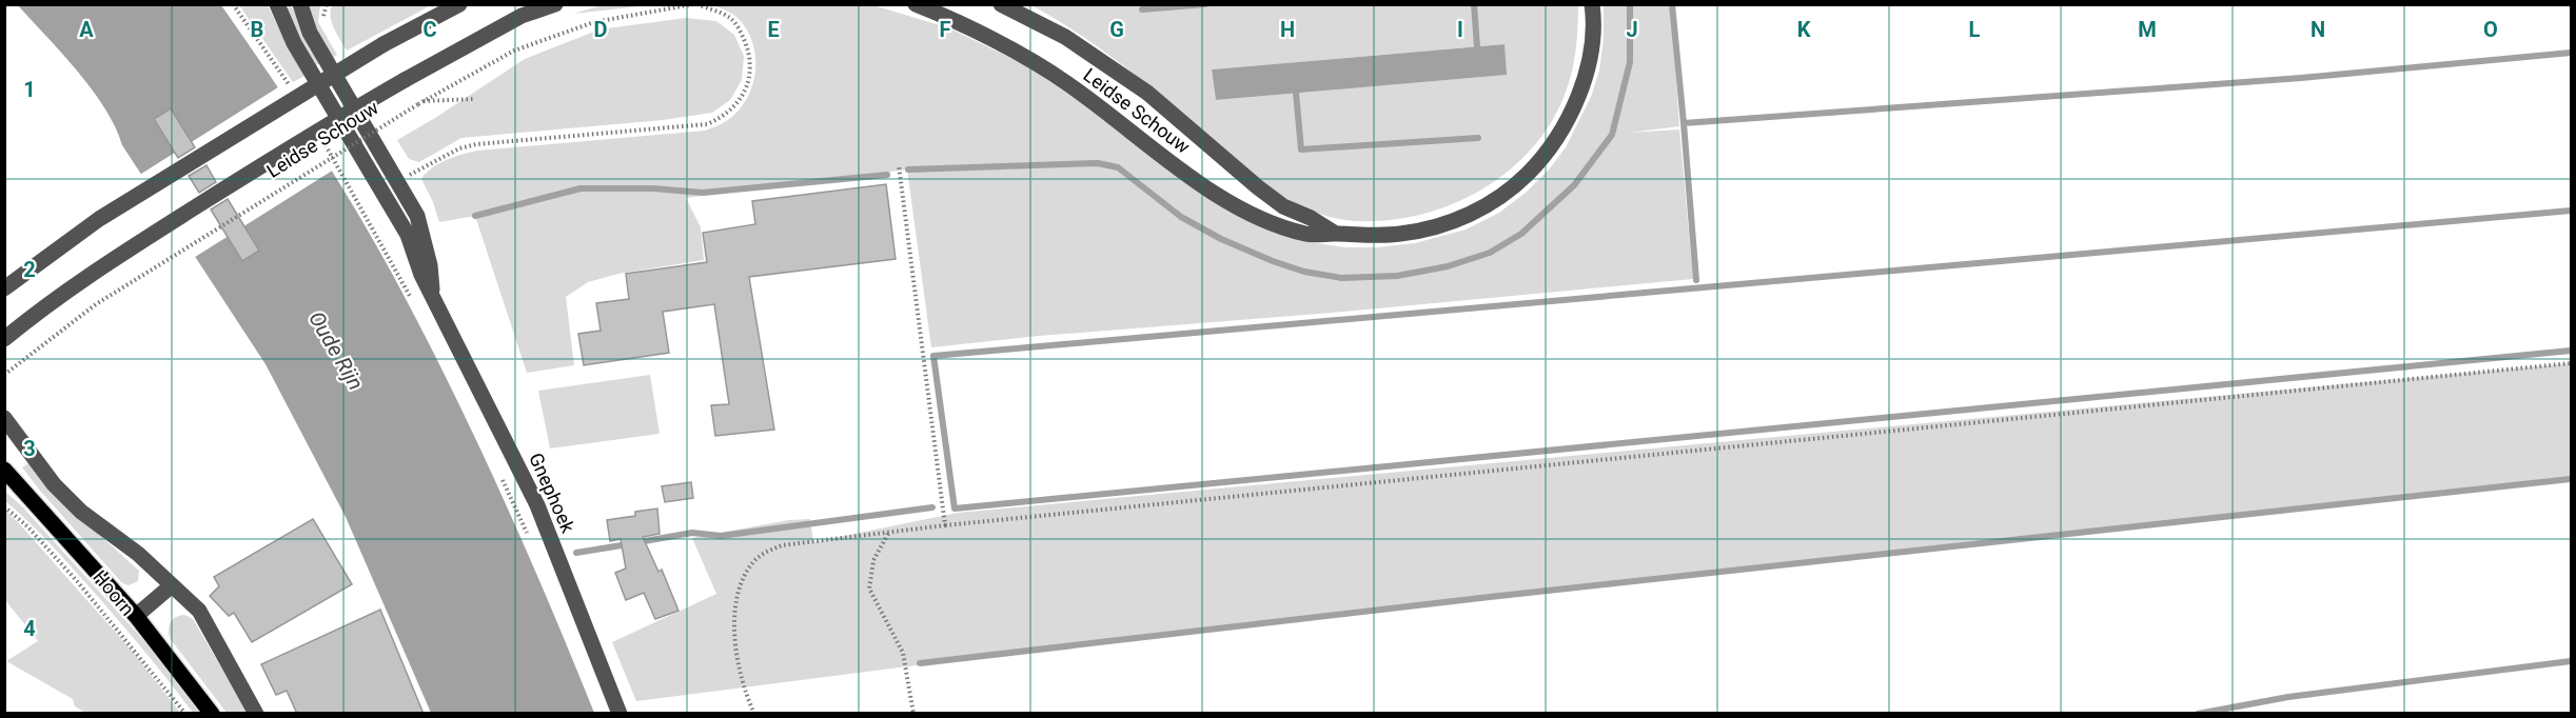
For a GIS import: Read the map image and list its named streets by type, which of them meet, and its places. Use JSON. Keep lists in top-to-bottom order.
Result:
{
  "streets": {
    "main road": ["Hoorn"],
    "street": ["Leidse Schouw", "Gnephoek"]
  },
  "water": ["Oude Rijn"],
  "grid": {
    "columns": [
      "A",
      "B",
      "C",
      "D",
      "E",
      "F",
      "G",
      "H",
      "I",
      "J",
      "K",
      "L",
      "M",
      "N",
      "O"
    ],
    "rows": [
      "1",
      "2",
      "3",
      "4"
    ]
  }
}
